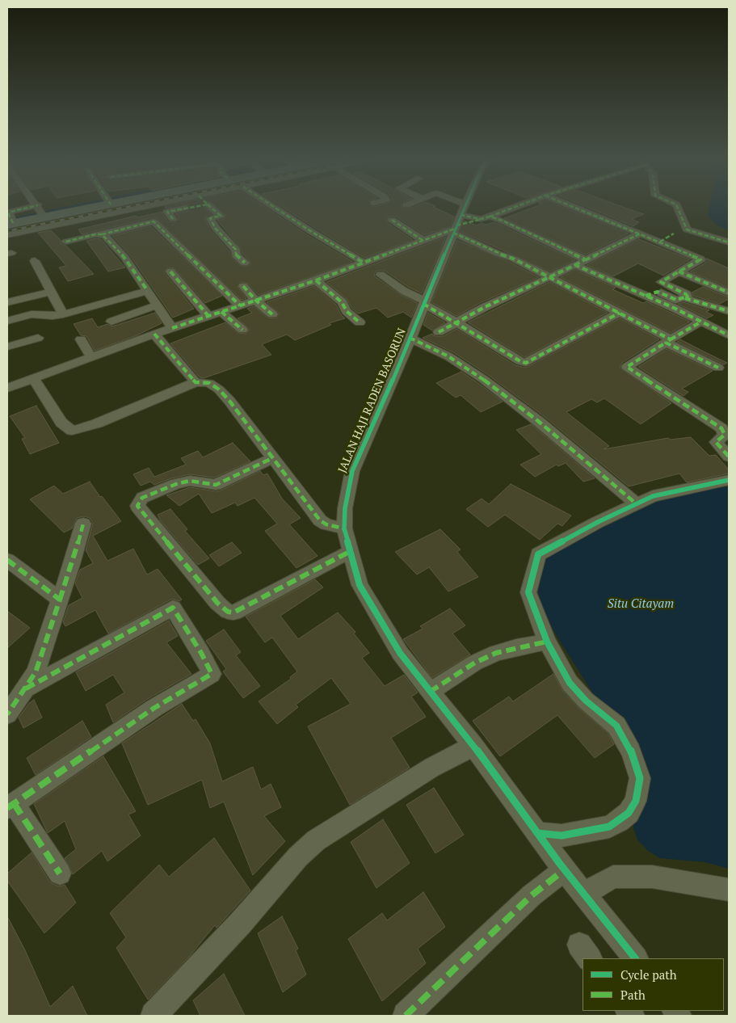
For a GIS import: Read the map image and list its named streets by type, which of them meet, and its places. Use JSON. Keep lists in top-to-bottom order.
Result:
{
  "streets": {
    "street": ["JALAN HAJI RADEN BASORUN"]
  },
  "water": ["Situ Citayam"],
  "legend": ["Cycle path", "Path"]
}
